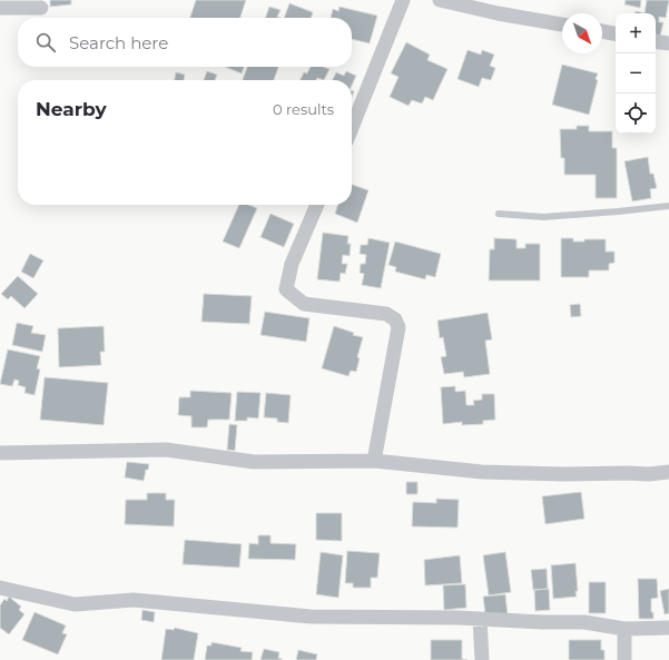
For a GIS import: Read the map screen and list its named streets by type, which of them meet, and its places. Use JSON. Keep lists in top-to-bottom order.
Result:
{
  "north": "bottom right",
  "page": {
    "map_buttons": ["+", "−"],
    "search": "Search here",
    "heading": ["Nearby", "0 results"]
  }
}
